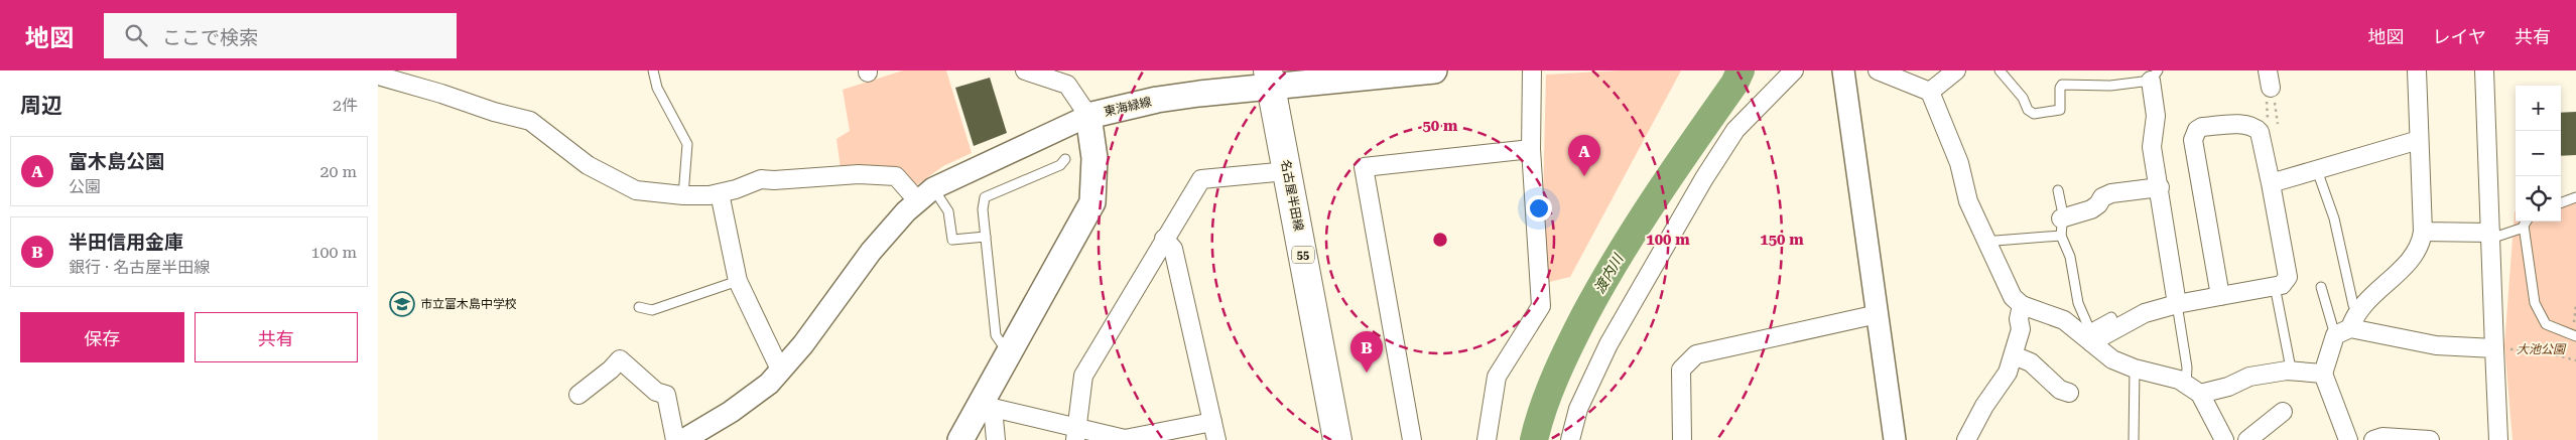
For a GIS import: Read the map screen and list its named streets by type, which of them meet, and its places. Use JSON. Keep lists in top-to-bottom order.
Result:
{
  "streets": {
    "main road": ["東海緑線", "名古屋半田線", "55"]
  },
  "crossings": [
    ["東海緑線", "名古屋半田線"]
  ],
  "water": ["渡内川"],
  "parks": ["大池公園"],
  "places": {
    "school or university": ["市立富木島中学校"]
  },
  "page": {
    "header": "地図",
    "search": "ここで検索",
    "nav": ["地図", "レイヤ", "共有"],
    "heading": ["周辺", "2件"],
    "map_buttons": ["+", "−"],
    "pins": ["A", "B"],
    "list": [
      {
        "mark": "A",
        "name": "富木島公園",
        "note": "公園",
        "value": "20 m"
      },
      {
        "mark": "B",
        "name": "半田信用金庫",
        "note": "銀行 · 名古屋半田線",
        "value": "100 m"
      }
    ],
    "buttons": ["保存", "共有"]
  },
  "rings": ["50 m", "100 m", "150 m"]
}
